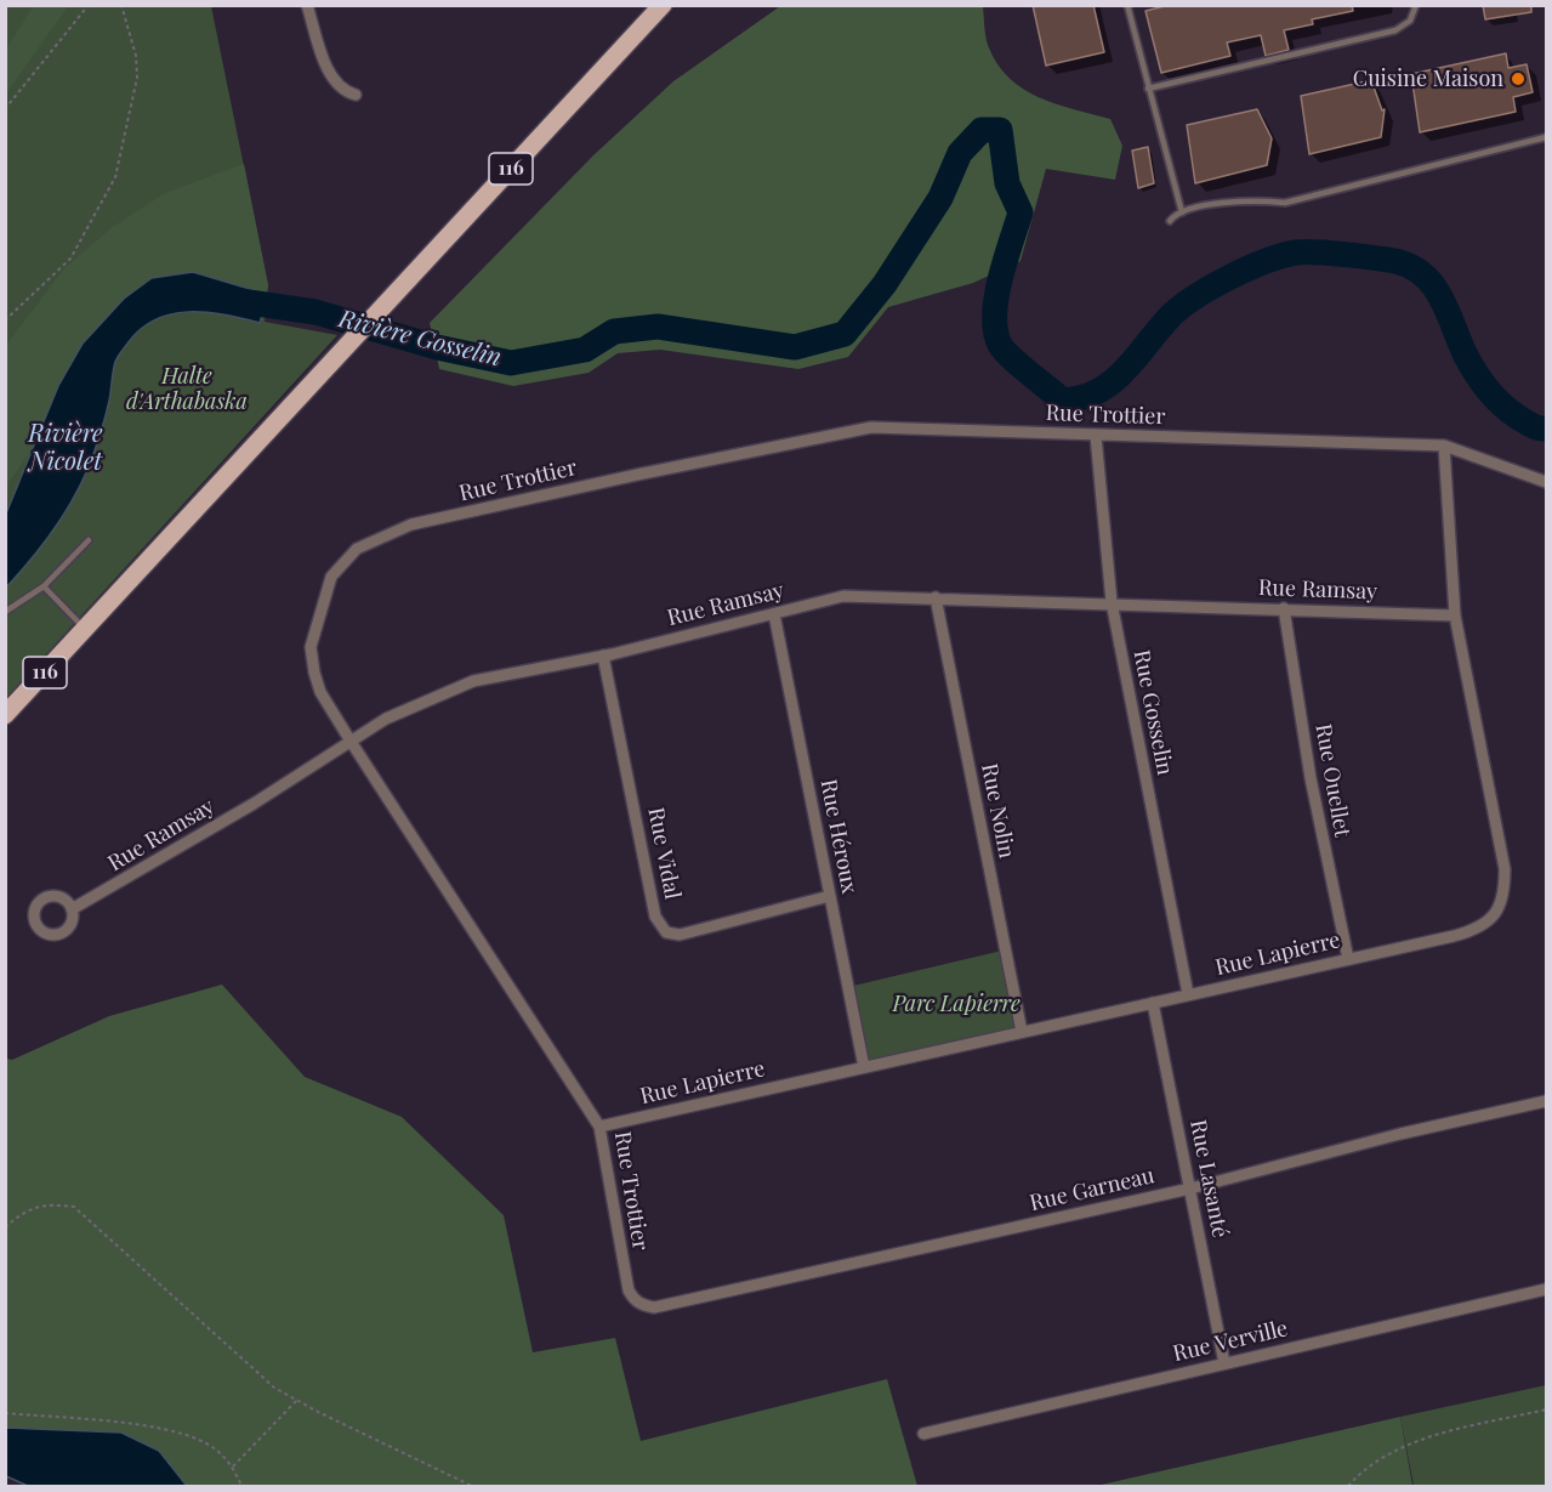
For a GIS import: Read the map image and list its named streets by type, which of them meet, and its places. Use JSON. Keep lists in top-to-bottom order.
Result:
{
  "streets": {
    "main road": ["116"],
    "street": [
      "Rue Trottier",
      "Rue Ramsay",
      "Rue Gosselin",
      "Rue Ouellet",
      "Rue Nolin",
      "Rue Héroux",
      "Rue Vidal",
      "Rue Lapierre",
      "Rue Lasanté",
      "Rue Garneau",
      "Rue Verville"
    ]
  },
  "crossings": [
    ["Rue Trottier", "Rue Ramsay"],
    ["Rue Trottier", "Rue Gosselin"],
    ["Rue Trottier", "Rue Lapierre"],
    ["Rue Trottier", "Rue Garneau"],
    ["Rue Ramsay", "Rue Gosselin"],
    ["Rue Ramsay", "Rue Ouellet"],
    ["Rue Ramsay", "Rue Nolin"],
    ["Rue Ramsay", "Rue Héroux"],
    ["Rue Ramsay", "Rue Vidal"],
    ["Rue Ramsay", "Rue Lapierre"],
    ["Rue Gosselin", "Rue Lapierre"],
    ["Rue Ouellet", "Rue Lapierre"],
    ["Rue Nolin", "Rue Lapierre"],
    ["Rue Héroux", "Rue Vidal"],
    ["Rue Héroux", "Rue Lapierre"],
    ["Rue Lapierre", "Rue Lasanté"],
    ["Rue Lasanté", "Rue Garneau"],
    ["Rue Lasanté", "Rue Verville"]
  ],
  "water": ["Rivière Gosselin", "Rivière Nicolet"],
  "parks": ["Halte d'Arthabaska", "Parc Lapierre"],
  "places": ["Cuisine Maison"]
}
